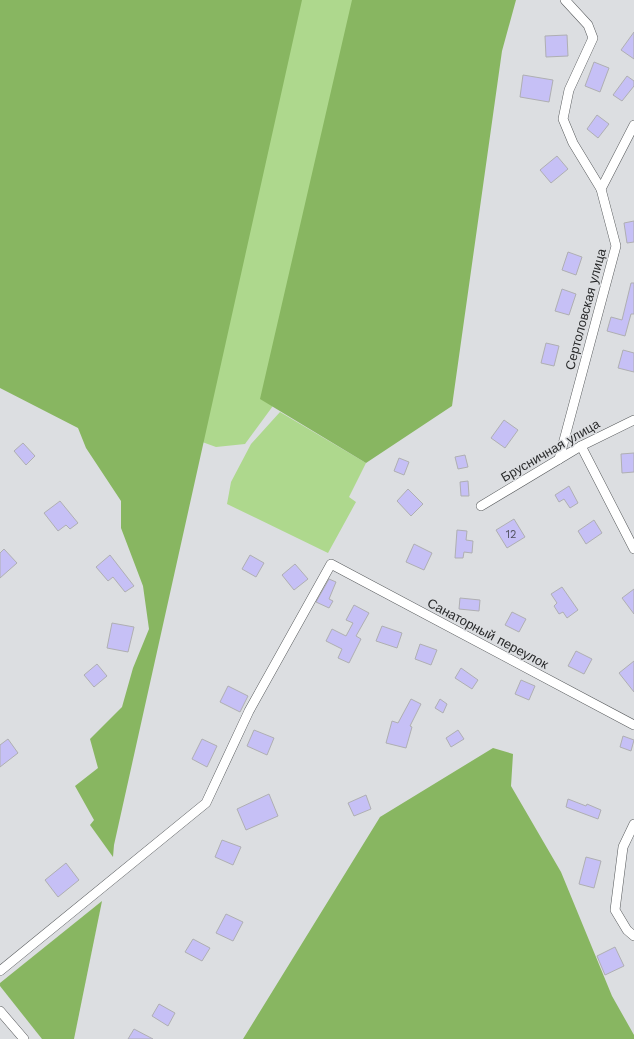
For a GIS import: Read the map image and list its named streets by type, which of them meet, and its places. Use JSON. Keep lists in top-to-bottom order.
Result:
{
  "streets": {
    "street": ["Сертоловская улица", "Брусничная улица", "Санаторный переулок"]
  },
  "crossings": [
    ["Сертоловская улица", "Брусничная улица"]
  ],
  "house_numbers": ["12"]
}
